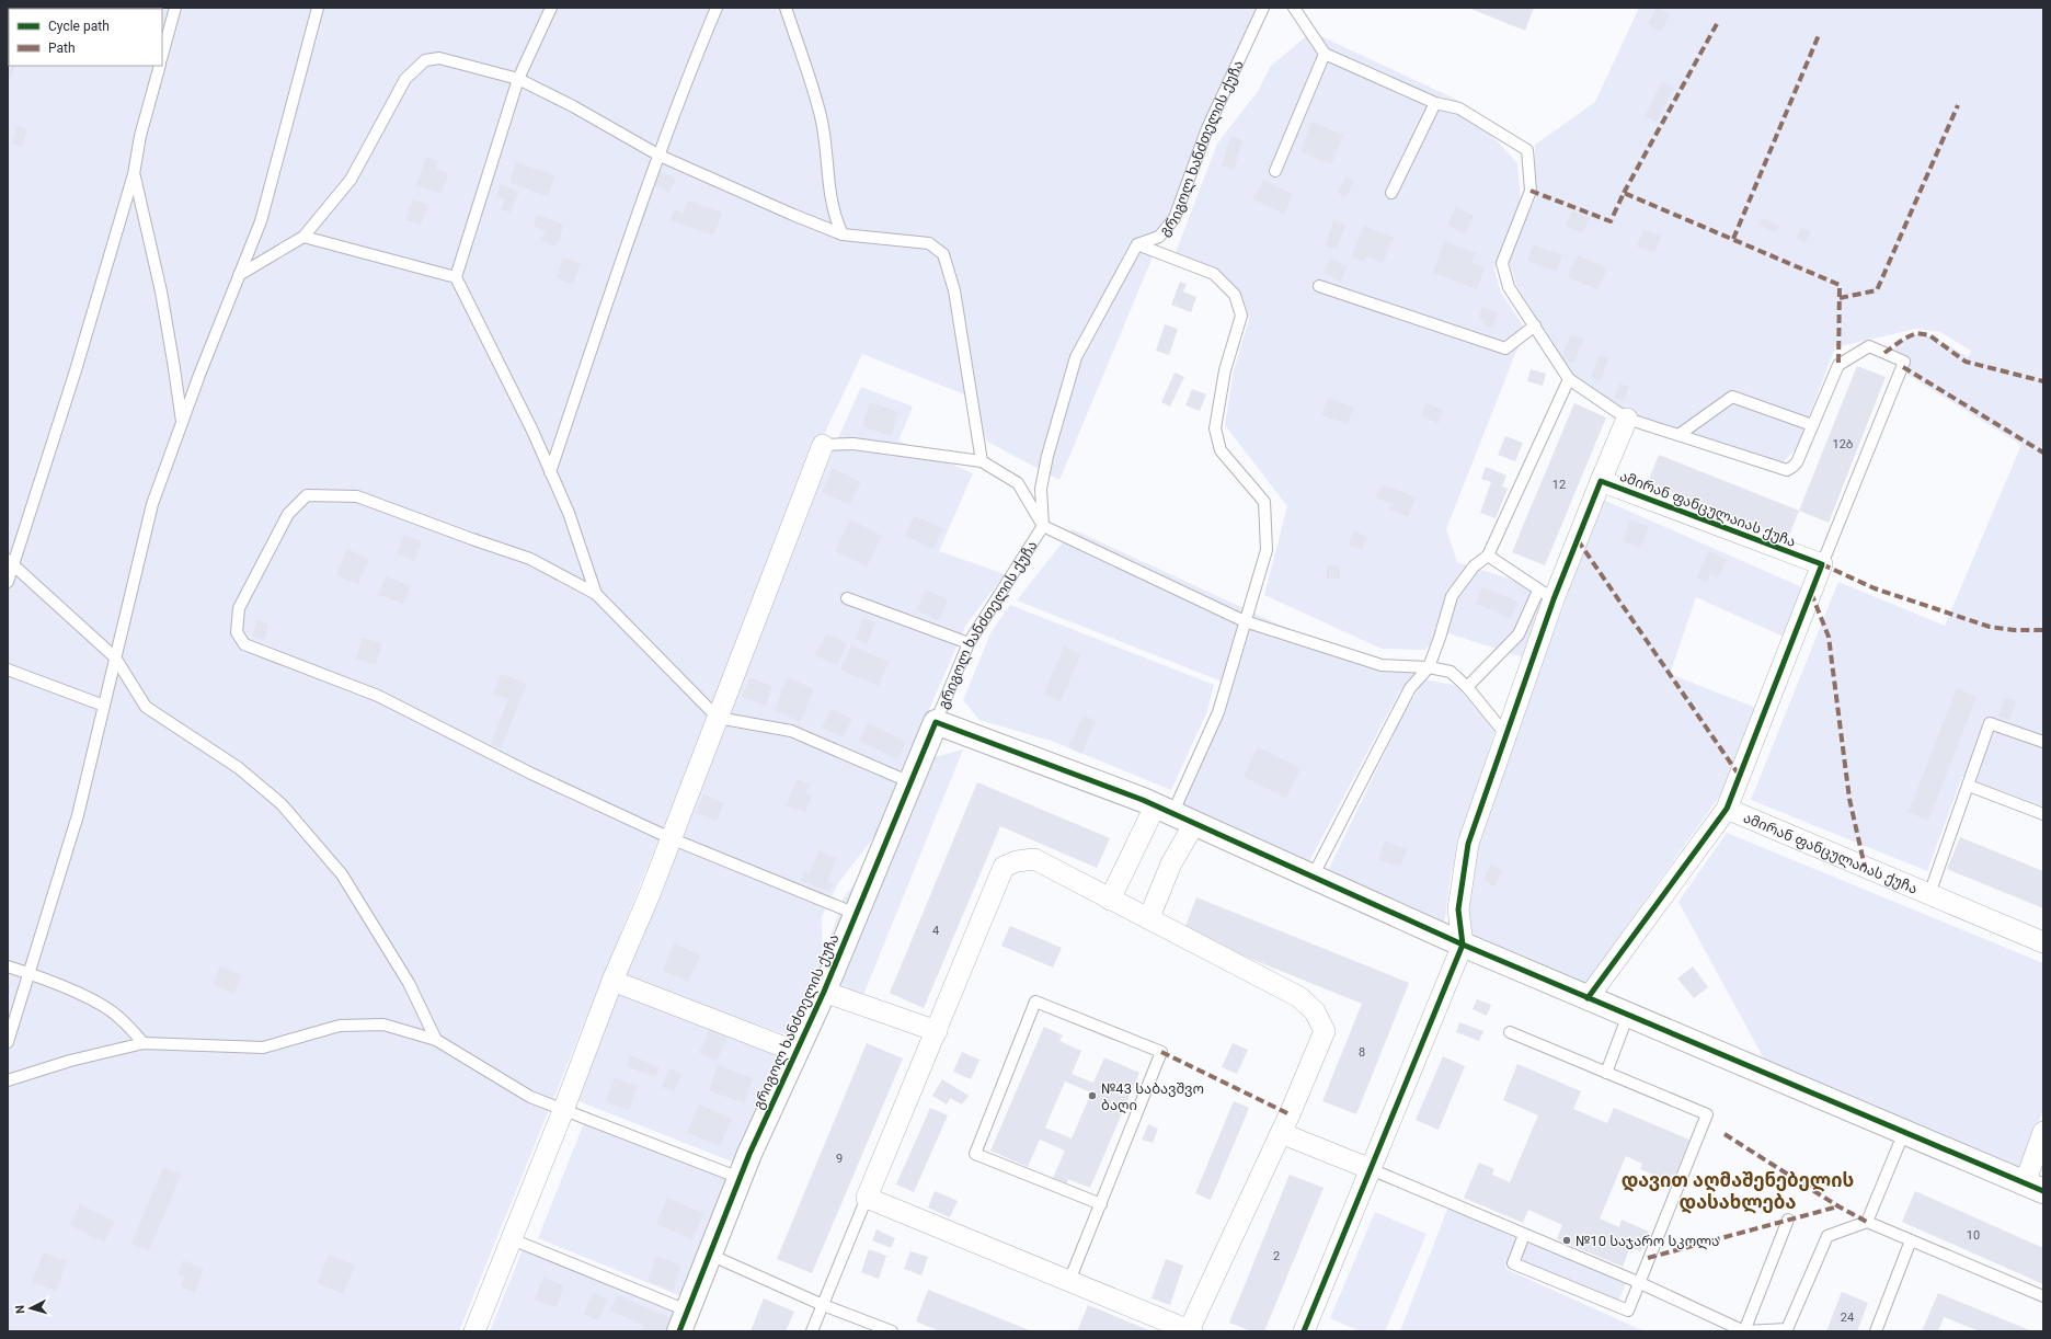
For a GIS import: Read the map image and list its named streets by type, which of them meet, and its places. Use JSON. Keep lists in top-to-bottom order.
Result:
{
  "streets": {
    "street": ["გრიგოლ ხანძთელის ქუჩა", "ამირან ფანცულაიას ქუჩა"]
  },
  "districts": ["დავით აღმაშენებელის დასახლება"],
  "places": ["№43 საბავშვო ბაღი", "№10 საჯარო სკოლა"],
  "house_numbers": [
    "12ბ",
    "12",
    "4",
    "8",
    "9",
    "10",
    "2",
    "24"
  ],
  "legend": ["Cycle path", "Path"],
  "north": "left"
}
